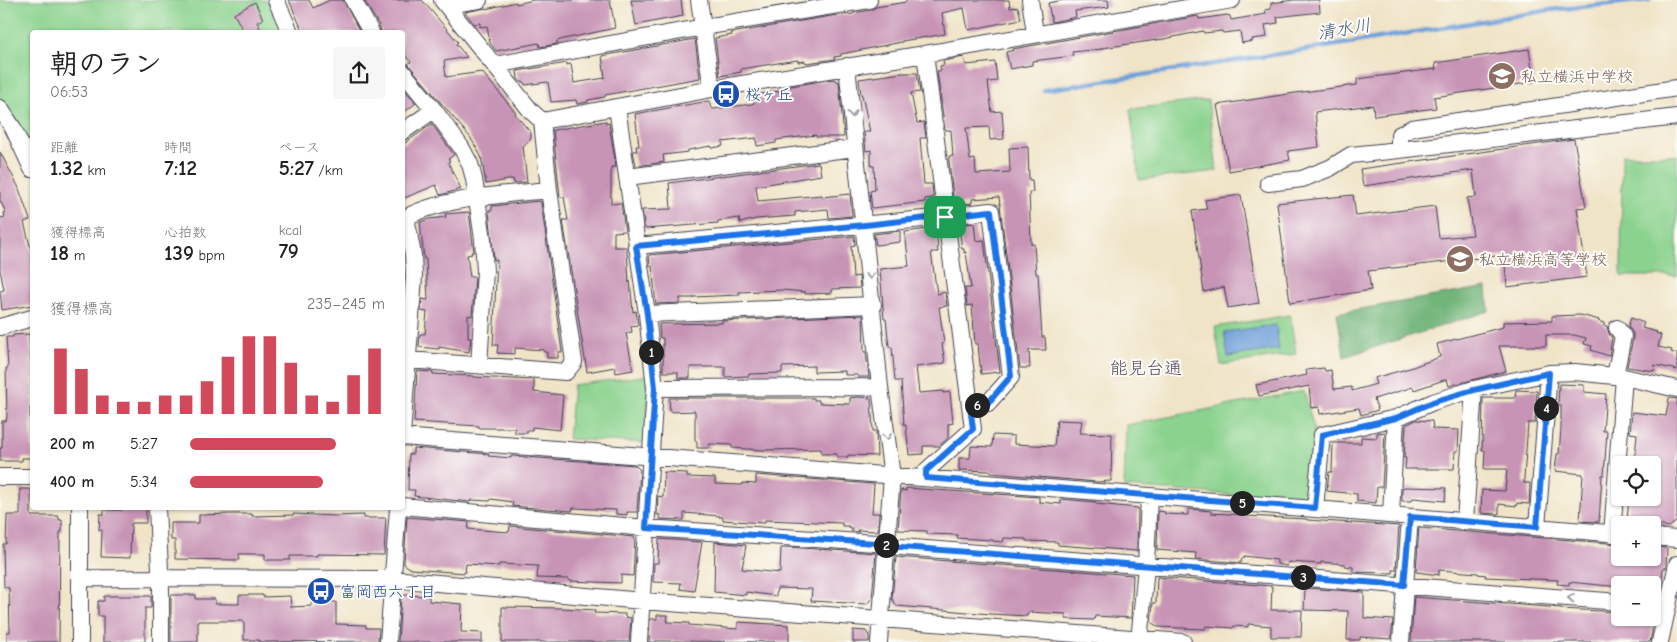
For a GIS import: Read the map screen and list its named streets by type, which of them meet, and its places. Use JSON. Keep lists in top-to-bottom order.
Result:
{
  "districts": ["能見台通"],
  "water": ["清水川"],
  "places": {
    "school or university": ["私立横浜中学校", "私立横浜高等学校"],
    "bus stop": ["桜ヶ丘", "富岡西六丁目"]
  },
  "page": {
    "heading": ["朝のラン", "06:53"],
    "stats": [
      ["距離", "1.32 km"],
      ["時間", "7:12"],
      ["ペース", "5:27 /km"],
      ["獲得標高", "18 m"],
      ["心拍数", "139 bpm"],
      ["kcal", "79"]
    ],
    "chart": ["獲得標高", "235–245 m"],
    "pins": [
      "1",
      "6",
      "4",
      "5",
      "2",
      "3"
    ],
    "list": [
      {
        "name": "200 m",
        "note": "5:27"
      },
      {
        "name": "400 m",
        "note": "5:34"
      }
    ],
    "map_buttons": ["+", "−"]
  }
}
